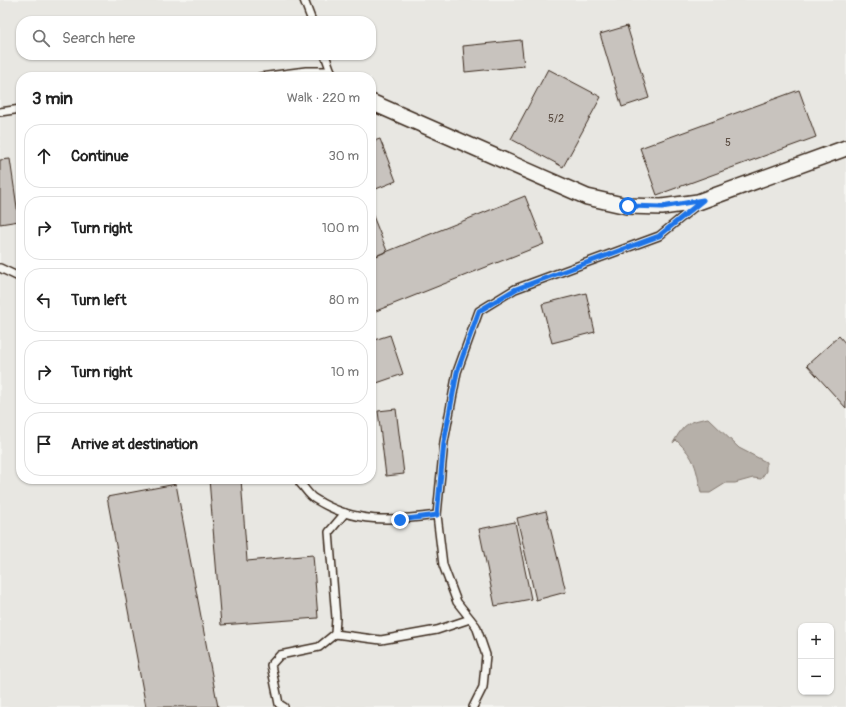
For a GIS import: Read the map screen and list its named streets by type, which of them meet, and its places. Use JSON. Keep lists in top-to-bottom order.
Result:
{
  "house_numbers": ["5/2", "5"],
  "page": {
    "search": "Search here",
    "heading": ["3 min", "Walk · 220 m"],
    "list": [
      ["Continue", "30 m"],
      ["Turn right", "100 m"],
      ["Turn left", "80 m"],
      ["Turn right", "10 m"],
      "Arrive at destination"
    ],
    "map_buttons": ["+", "−"]
  }
}
